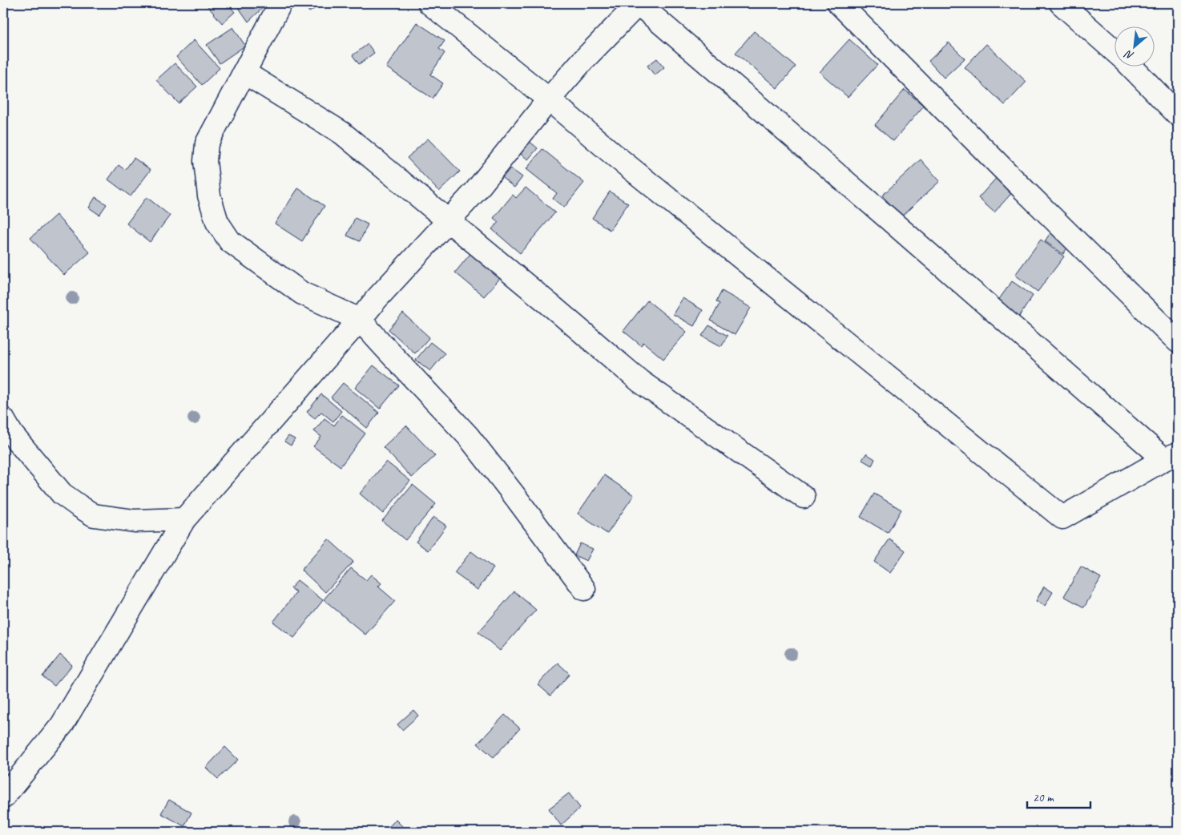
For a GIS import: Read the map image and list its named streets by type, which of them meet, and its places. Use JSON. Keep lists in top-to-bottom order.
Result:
{
  "scale_bar": "20 m",
  "north": "bottom left"
}
